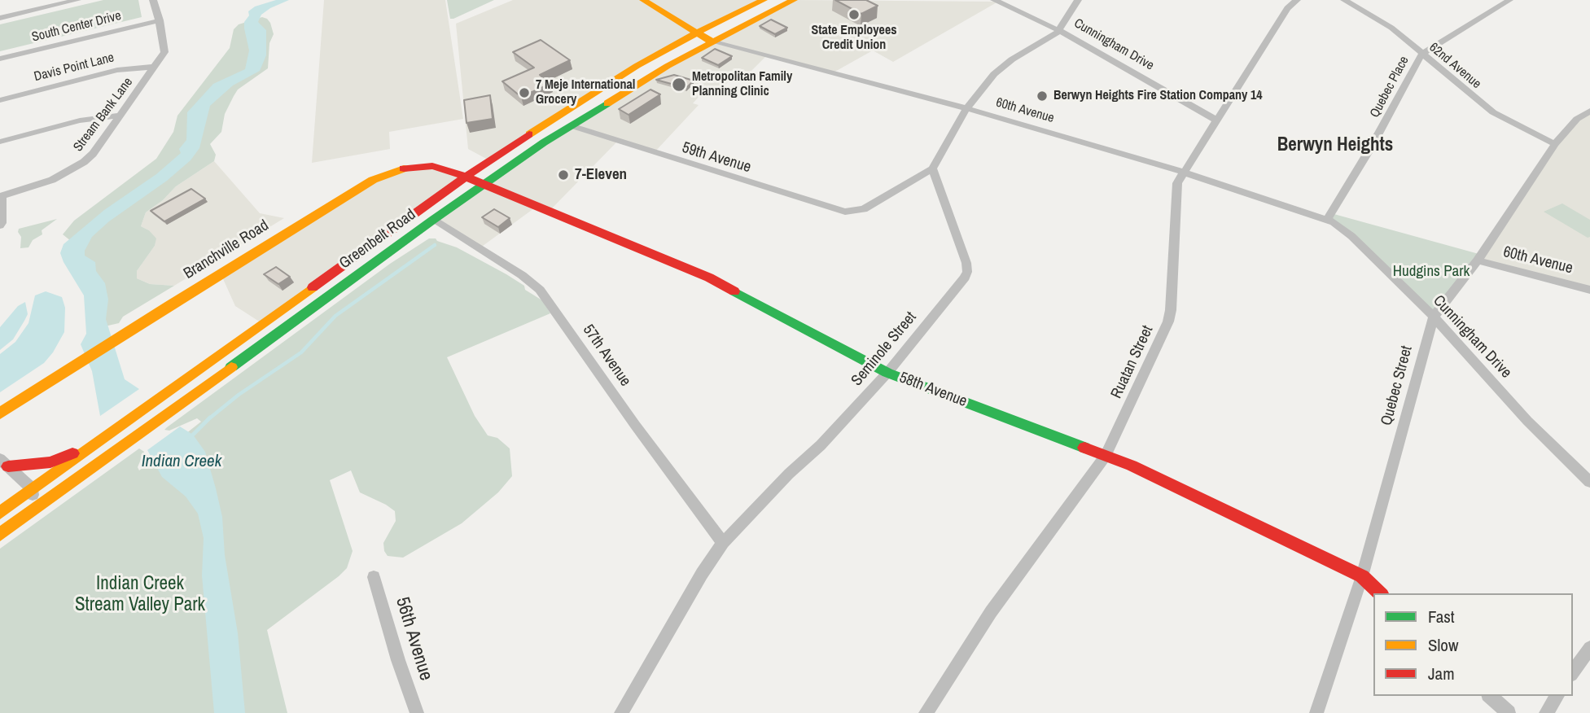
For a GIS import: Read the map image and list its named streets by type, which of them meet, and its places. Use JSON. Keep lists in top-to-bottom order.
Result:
{
  "streets": {
    "main road": ["Greenbelt Road", "Branchville Road", "58th Avenue"],
    "street": [
      "South Center Drive",
      "Cunningham Drive",
      "62nd Avenue",
      "Davis Point Lane",
      "Quebec Place",
      "60th Avenue",
      "Stream Bank Lane",
      "59th Avenue",
      "Seminole Street",
      "57th Avenue",
      "Ruatan Street",
      "Quebec Street",
      "56th Avenue"
    ]
  },
  "crossings": [
    ["South Center Drive", "Stream Bank Lane"],
    ["Cunningham Drive", "Quebec Place"],
    ["Cunningham Drive", "60th Avenue"],
    ["Cunningham Drive", "Ruatan Street"],
    ["Cunningham Drive", "Quebec Street"],
    ["62nd Avenue", "Quebec Place"],
    ["62nd Avenue", "Quebec Street"],
    ["Davis Point Lane", "Stream Bank Lane"],
    ["Quebec Place", "60th Avenue"],
    ["60th Avenue", "Greenbelt Road"],
    ["60th Avenue", "Ruatan Street"],
    ["60th Avenue", "Quebec Street"],
    ["59th Avenue", "Greenbelt Road"],
    ["59th Avenue", "Seminole Street"],
    ["Greenbelt Road", "Branchville Road"],
    ["Greenbelt Road", "57th Avenue"],
    ["Greenbelt Road", "58th Avenue"],
    ["Branchville Road", "58th Avenue"],
    ["Seminole Street", "57th Avenue"],
    ["Seminole Street", "58th Avenue"],
    ["Ruatan Street", "58th Avenue"],
    ["Quebec Street", "58th Avenue"]
  ],
  "districts": ["Berwyn Heights"],
  "water": ["Indian Creek"],
  "parks": ["Hudgins Park", "Indian Creek Stream Valley Park"],
  "places": [
    "State Employees Credit Union",
    "Metropolitan Family Planning Clinic",
    "7 Meje International Grocery",
    "Berwyn Heights Fire Station Company 14",
    "7-Eleven"
  ],
  "legend": ["Fast", "Slow", "Jam"]
}
